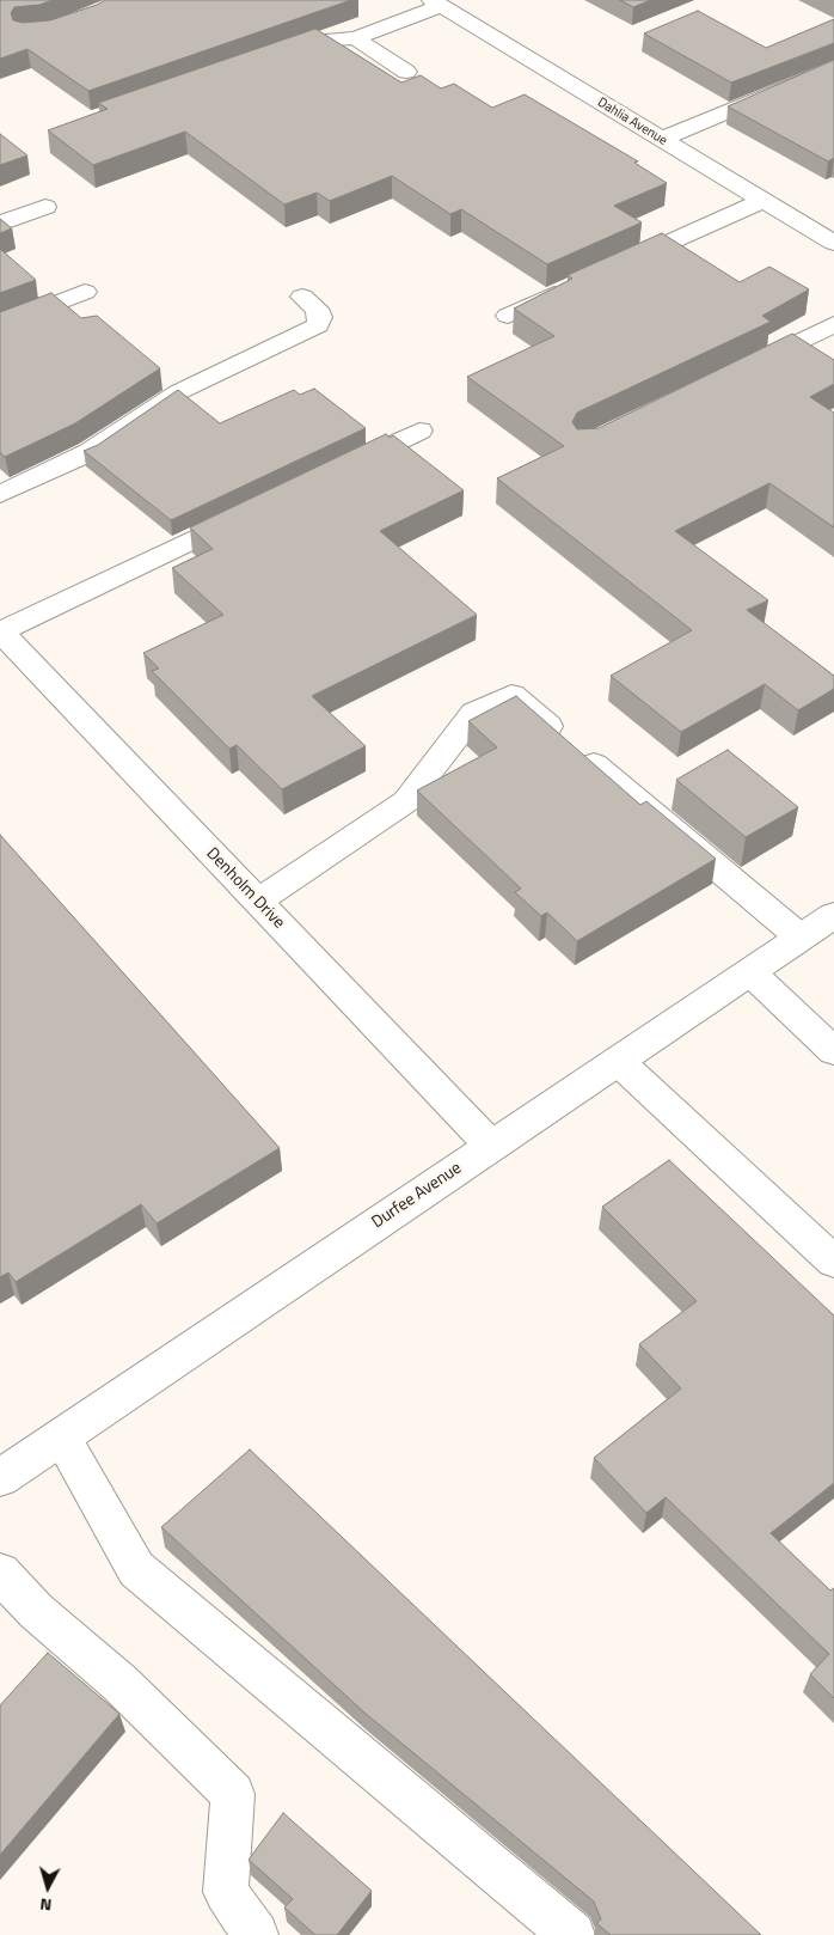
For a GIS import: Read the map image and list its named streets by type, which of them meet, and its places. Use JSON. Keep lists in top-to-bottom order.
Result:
{
  "streets": {
    "street": ["Dahlia Avenue", "Denholm Drive", "Durfee Avenue"]
  },
  "crossings": [
    ["Denholm Drive", "Durfee Avenue"]
  ],
  "north": "bottom"
}
